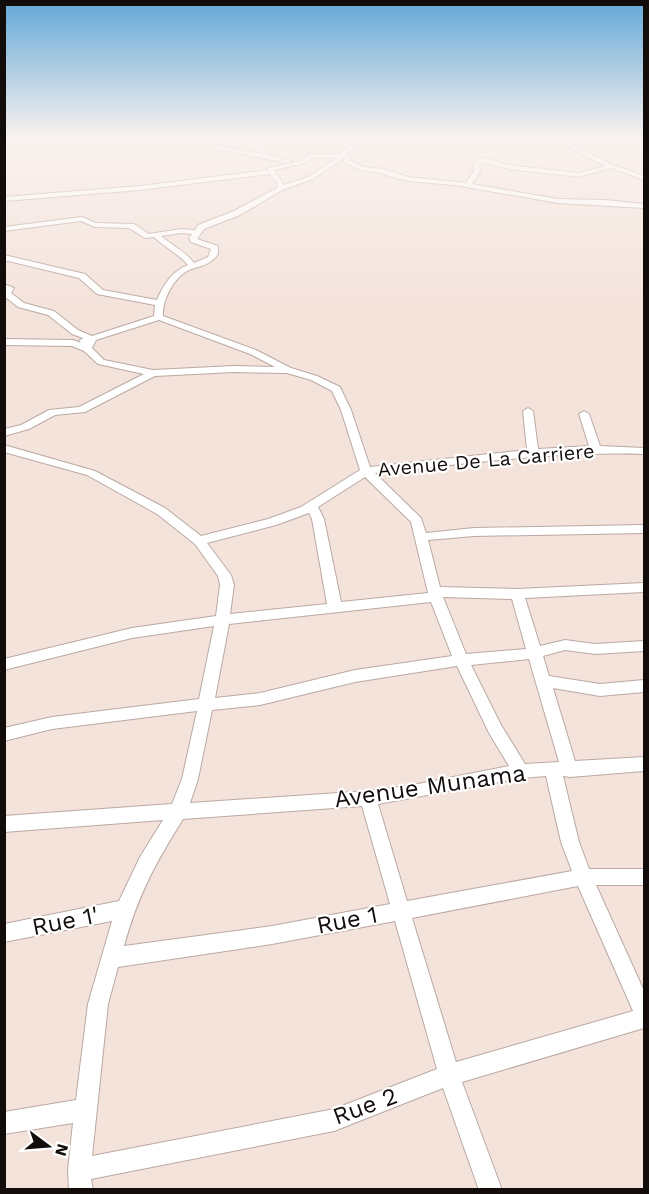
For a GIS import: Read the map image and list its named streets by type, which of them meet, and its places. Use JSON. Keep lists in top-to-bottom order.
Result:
{
  "streets": {
    "street": [
      "Avenue De La Carriere",
      "Avenue Munama",
      "Rue 1",
      "Rue 1'",
      "Rue 2"
    ]
  },
  "north": "right"
}
